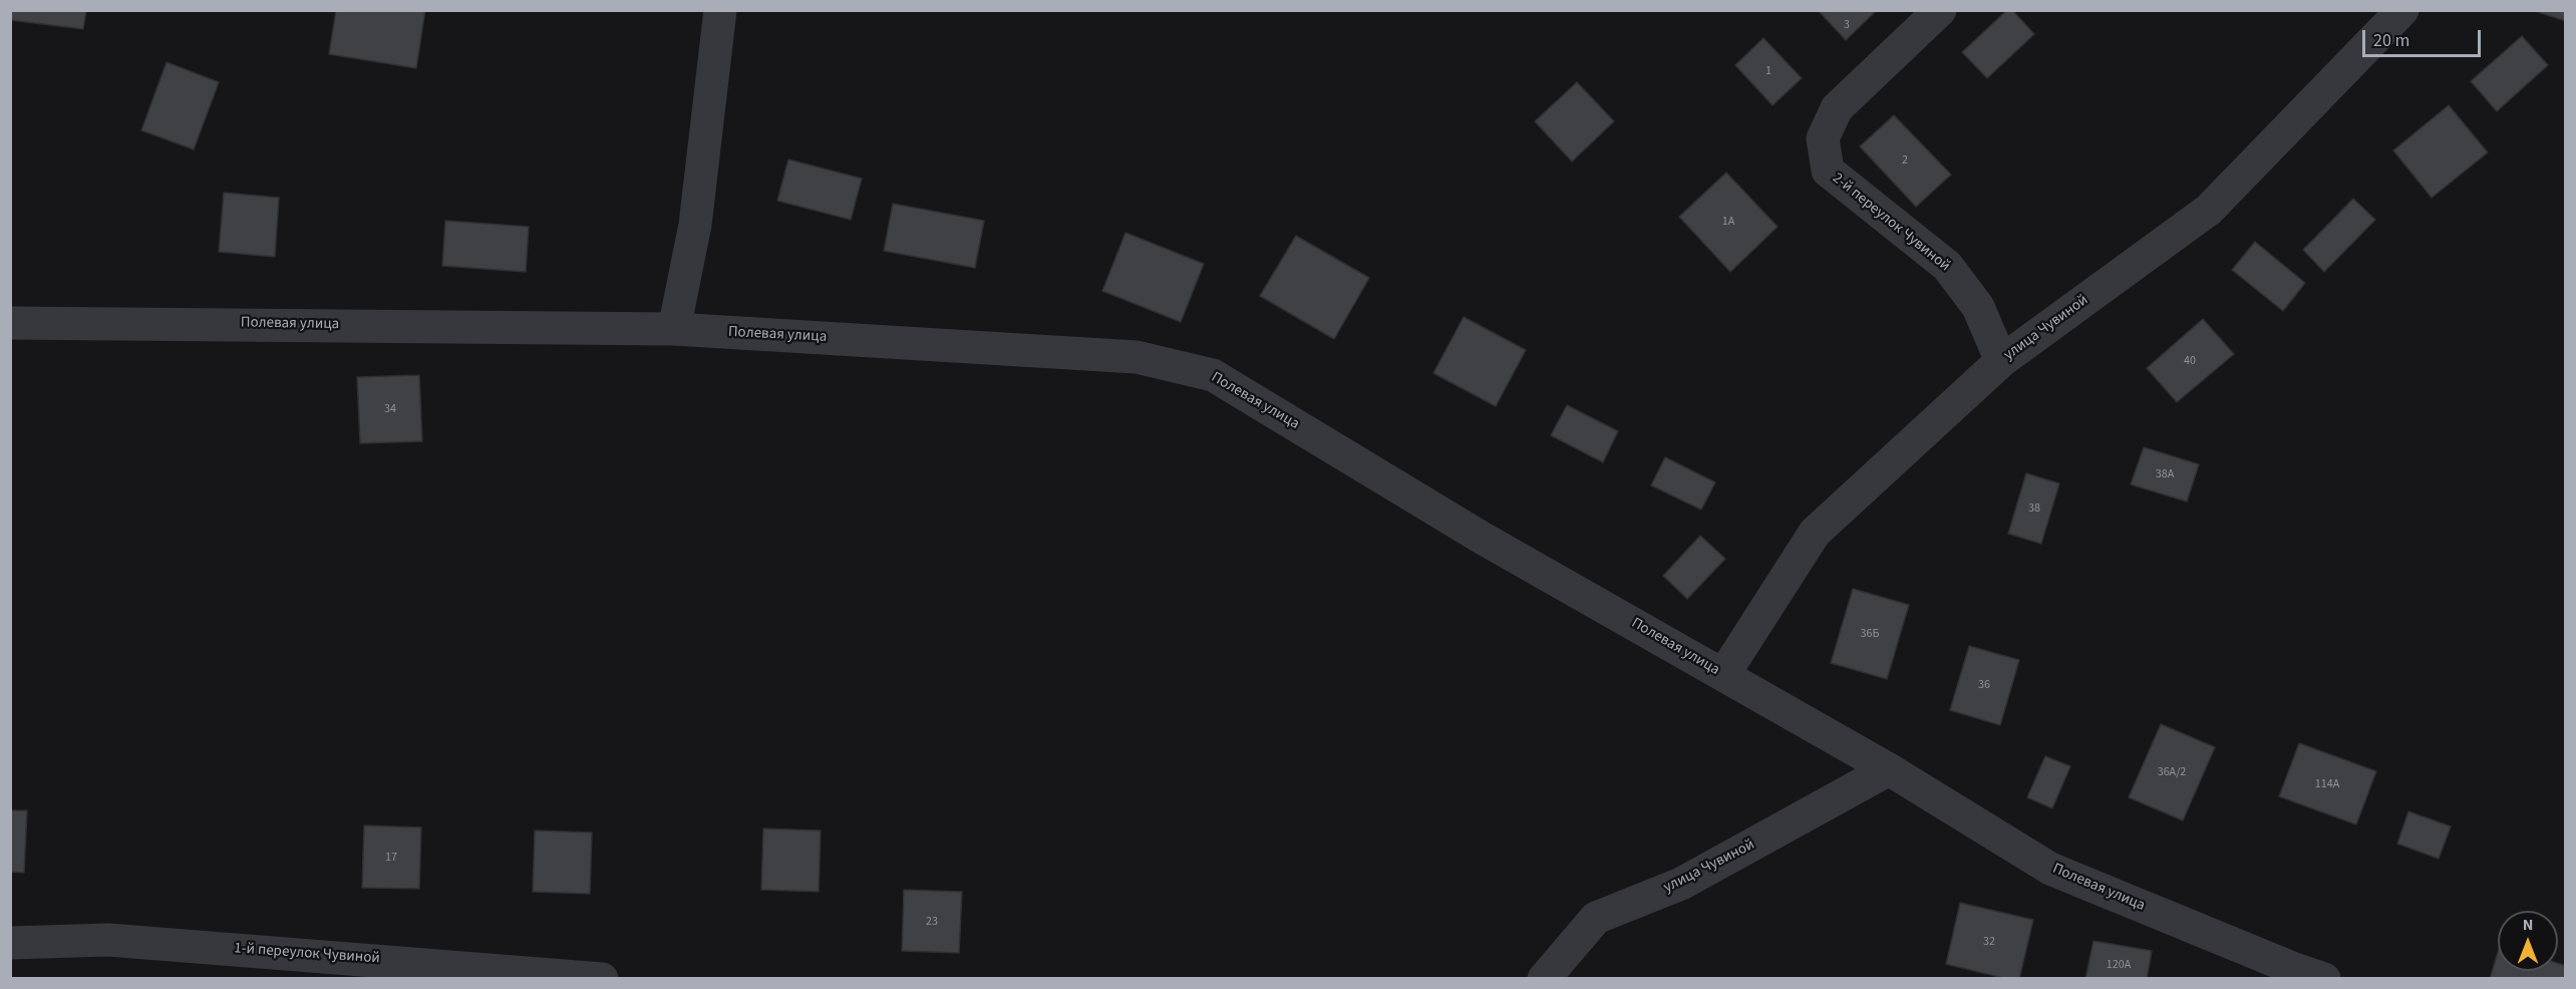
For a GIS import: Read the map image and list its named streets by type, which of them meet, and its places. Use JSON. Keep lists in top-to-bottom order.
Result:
{
  "streets": {
    "street": [
      "2-й переулок Чувиной",
      "Полевая улица",
      "улица Чувиной",
      "1-й переулок Чувиной"
    ]
  },
  "crossings": [
    ["2-й переулок Чувиной", "улица Чувиной"],
    ["Полевая улица", "улица Чувиной"]
  ],
  "house_numbers": [
    "3",
    "1",
    "2",
    "1А",
    "40",
    "34",
    "38А",
    "38",
    "36Б",
    "36",
    "36А/2",
    "114А",
    "17",
    "23",
    "32",
    "120А"
  ],
  "scale_bar": "20 m",
  "north": "top"
}
